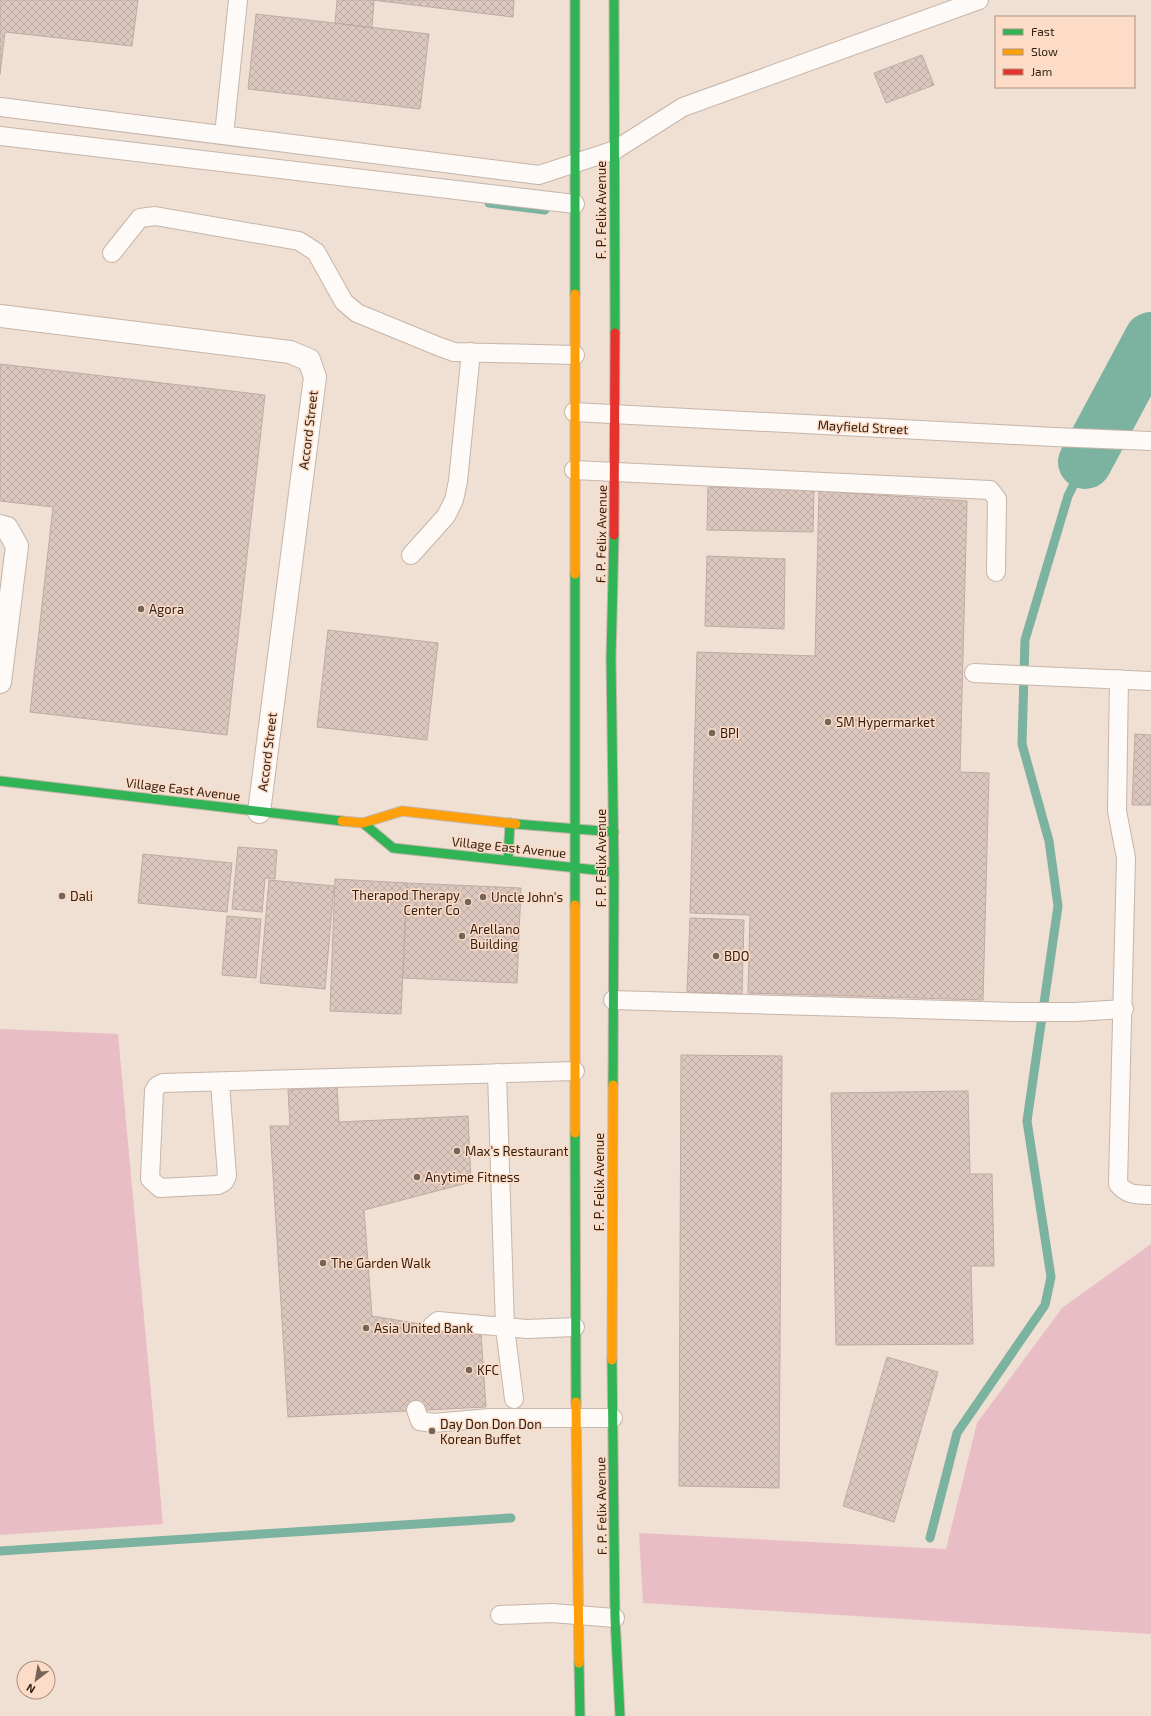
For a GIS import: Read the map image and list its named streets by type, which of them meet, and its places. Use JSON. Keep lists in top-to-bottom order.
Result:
{
  "streets": {
    "main road": ["F. P. Felix Avenue", "Village East Avenue"],
    "street": ["Accord Street"],
    "lane": ["Mayfield Street"]
  },
  "crossings": [
    ["F. P. Felix Avenue", "Mayfield Street"],
    ["F. P. Felix Avenue", "Village East Avenue"],
    ["Accord Street", "Village East Avenue"]
  ],
  "places": [
    "Agora",
    "SM Hypermarket",
    "BPI",
    "Dali",
    "Uncle John's",
    "Therapod Therapy Center Co",
    "Arellano Building",
    "BDO",
    "Max's Restaurant",
    "Anytime Fitness",
    "The Garden Walk",
    "Asia United Bank",
    "KFC",
    "Day Don Don Don Korean Buffet"
  ],
  "legend": ["Fast", "Slow", "Jam"],
  "north": "bottom left"
}
